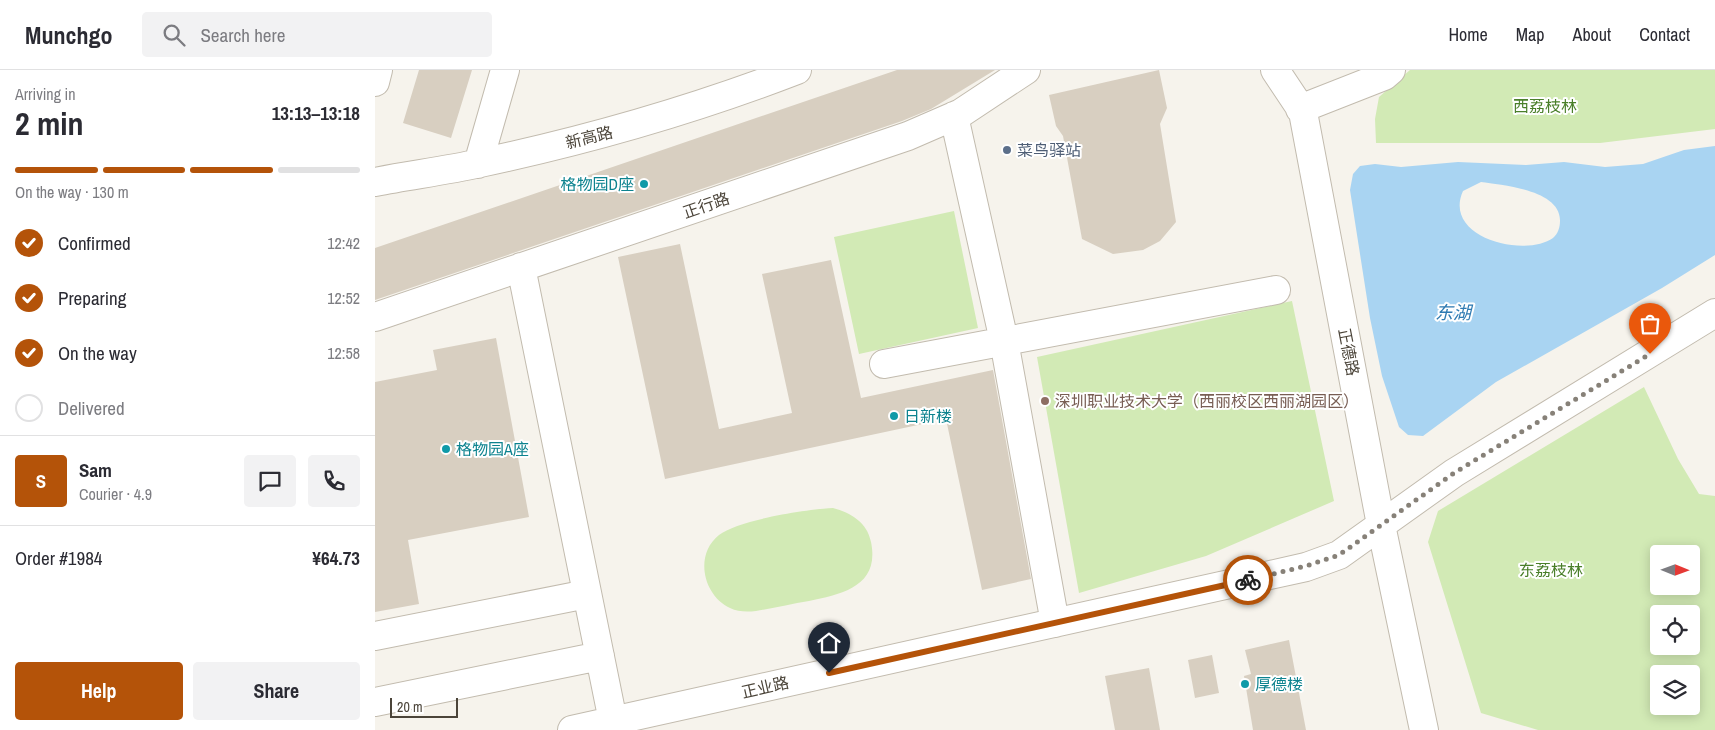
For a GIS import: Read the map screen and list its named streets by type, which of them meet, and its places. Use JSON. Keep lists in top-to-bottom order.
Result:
{
  "streets": {
    "street": [
      "新高路",
      "正行路",
      "正德路",
      "正业路"
    ]
  },
  "crossings": [
    ["正德路", "正业路"]
  ],
  "water": ["东湖"],
  "parks": ["西荔枝林", "东荔枝林"],
  "places": [
    "菜鸟驿站",
    "格物园D座",
    "深圳职业技术大学（西丽校区西丽湖园区）",
    "日新楼",
    "格物园A座",
    "厚德楼"
  ],
  "scale_bar": "20 m",
  "north": "right",
  "page": {
    "header": "Munchgo",
    "search": "Search here",
    "nav": [
      "Home",
      "Map",
      "About",
      "Contact"
    ],
    "heading": ["2 min", "Arriving in", "13:13–13:18"],
    "panel": [
      "Sam",
      "Courier · 4.9",
      "Order #1984",
      "¥64.73"
    ],
    "bar": "On the way · 130 m",
    "list": [
      ["Confirmed", "12:42"],
      ["Preparing", "12:52"],
      ["On the way", "12:58"],
      "Delivered"
    ],
    "round": "S",
    "buttons": ["Help", "Share"],
    "scale": "20 m"
  }
}
